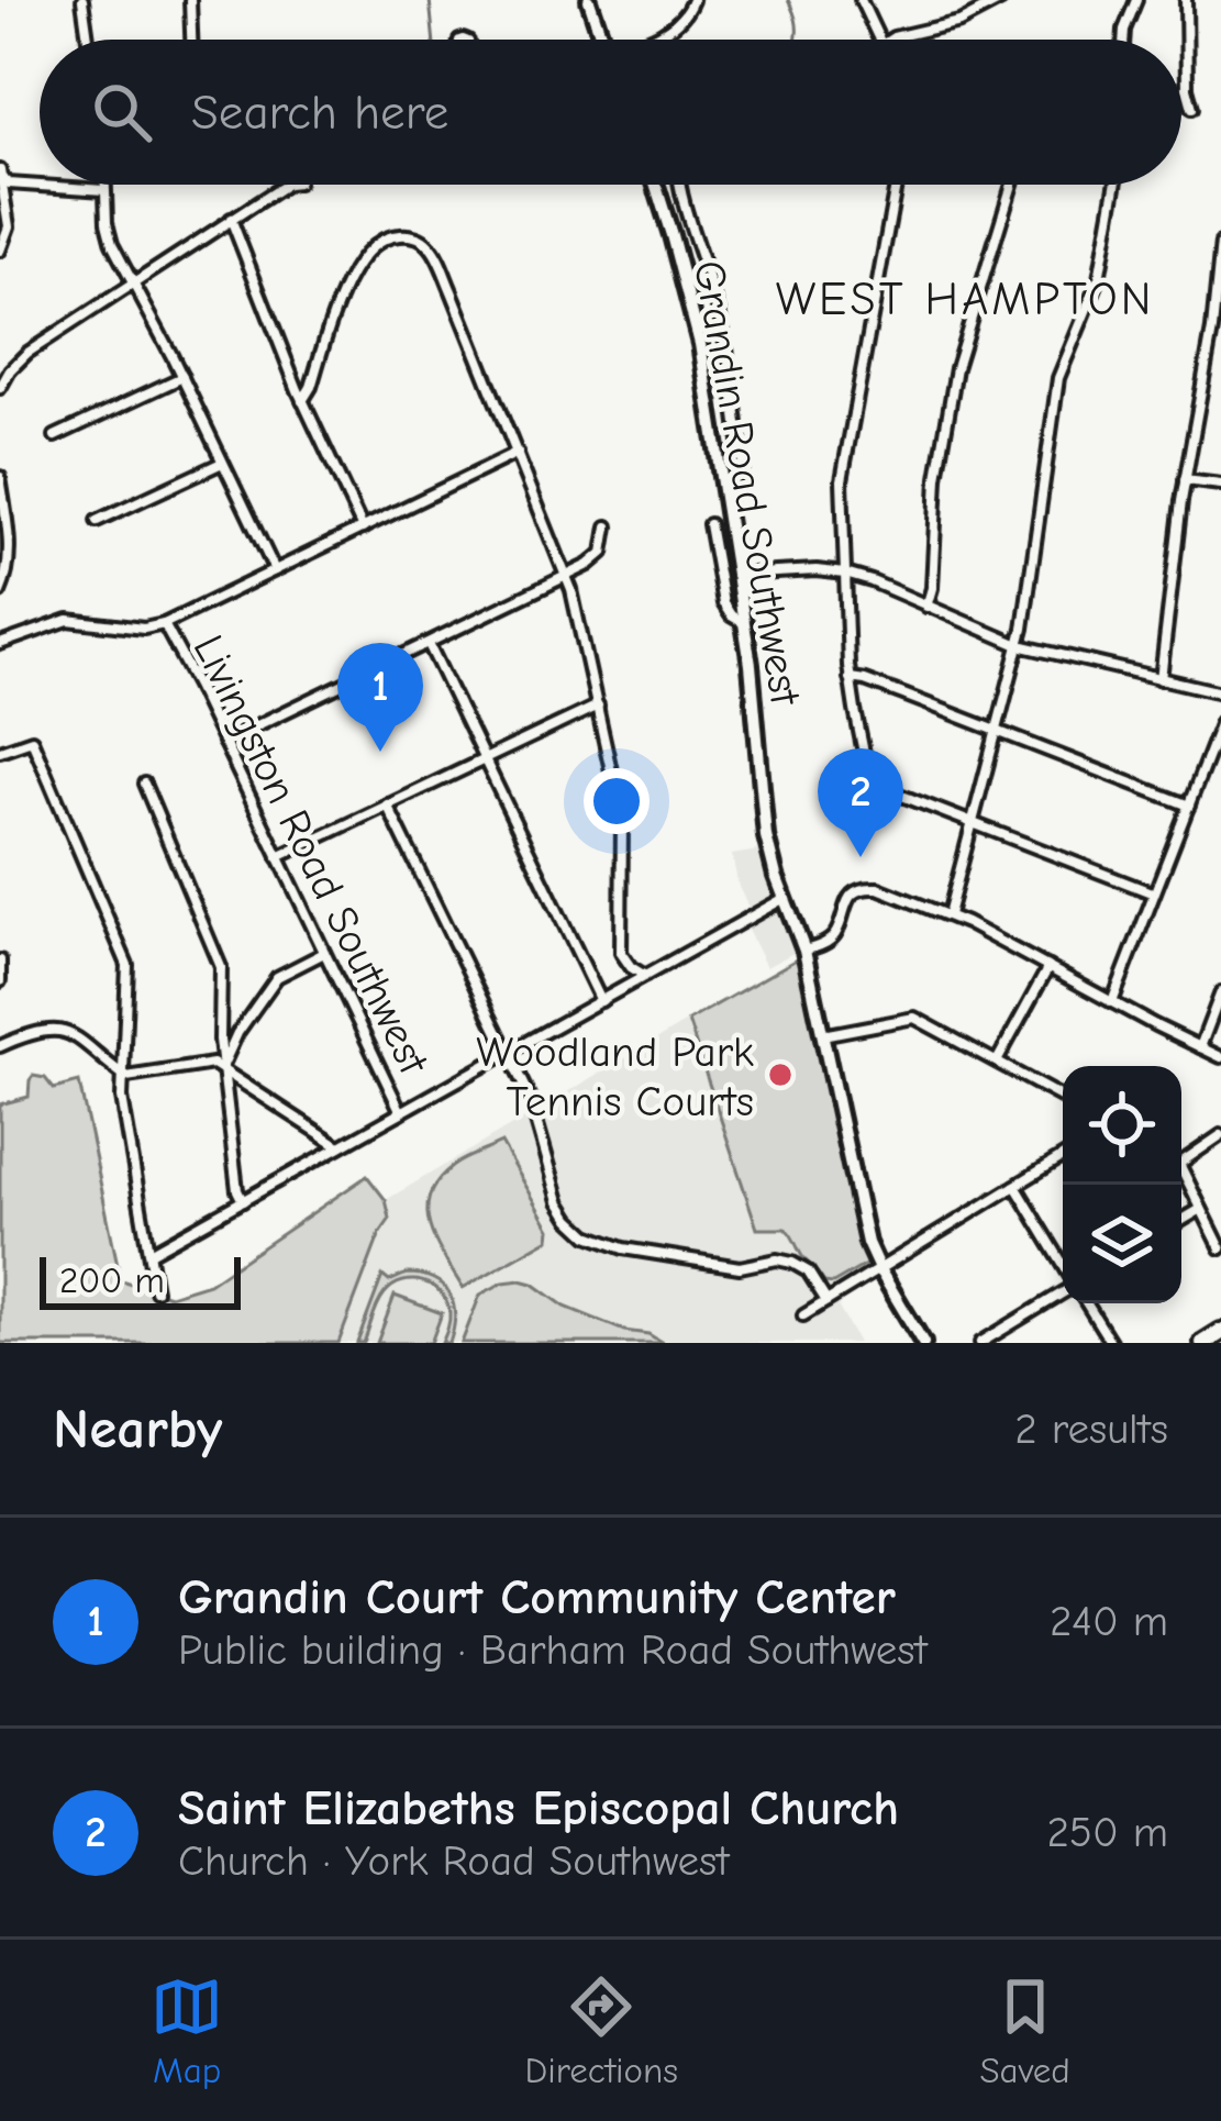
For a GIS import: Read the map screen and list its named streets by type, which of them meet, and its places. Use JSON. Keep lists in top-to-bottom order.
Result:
{
  "streets": {
    "street": ["Grandin Road Southwest", "Livingston Road Southwest"]
  },
  "districts": ["WEST HAMPTON"],
  "places": ["Woodland Park Tennis Courts"],
  "scale_bar": "200 m",
  "page": {
    "search": "Search here",
    "pins": ["1", "2"],
    "scale": "200 m",
    "heading": ["Nearby", "2 results"],
    "list": [
      {
        "mark": "1",
        "name": "Grandin Court Community Center",
        "note": "Public building · Barham Road Southwest",
        "value": "240 m"
      },
      {
        "mark": "2",
        "name": "Saint Elizabeths Episcopal Church",
        "note": "Church · York Road Southwest",
        "value": "250 m"
      }
    ],
    "nav": ["Map", "Directions", "Saved"]
  }
}
